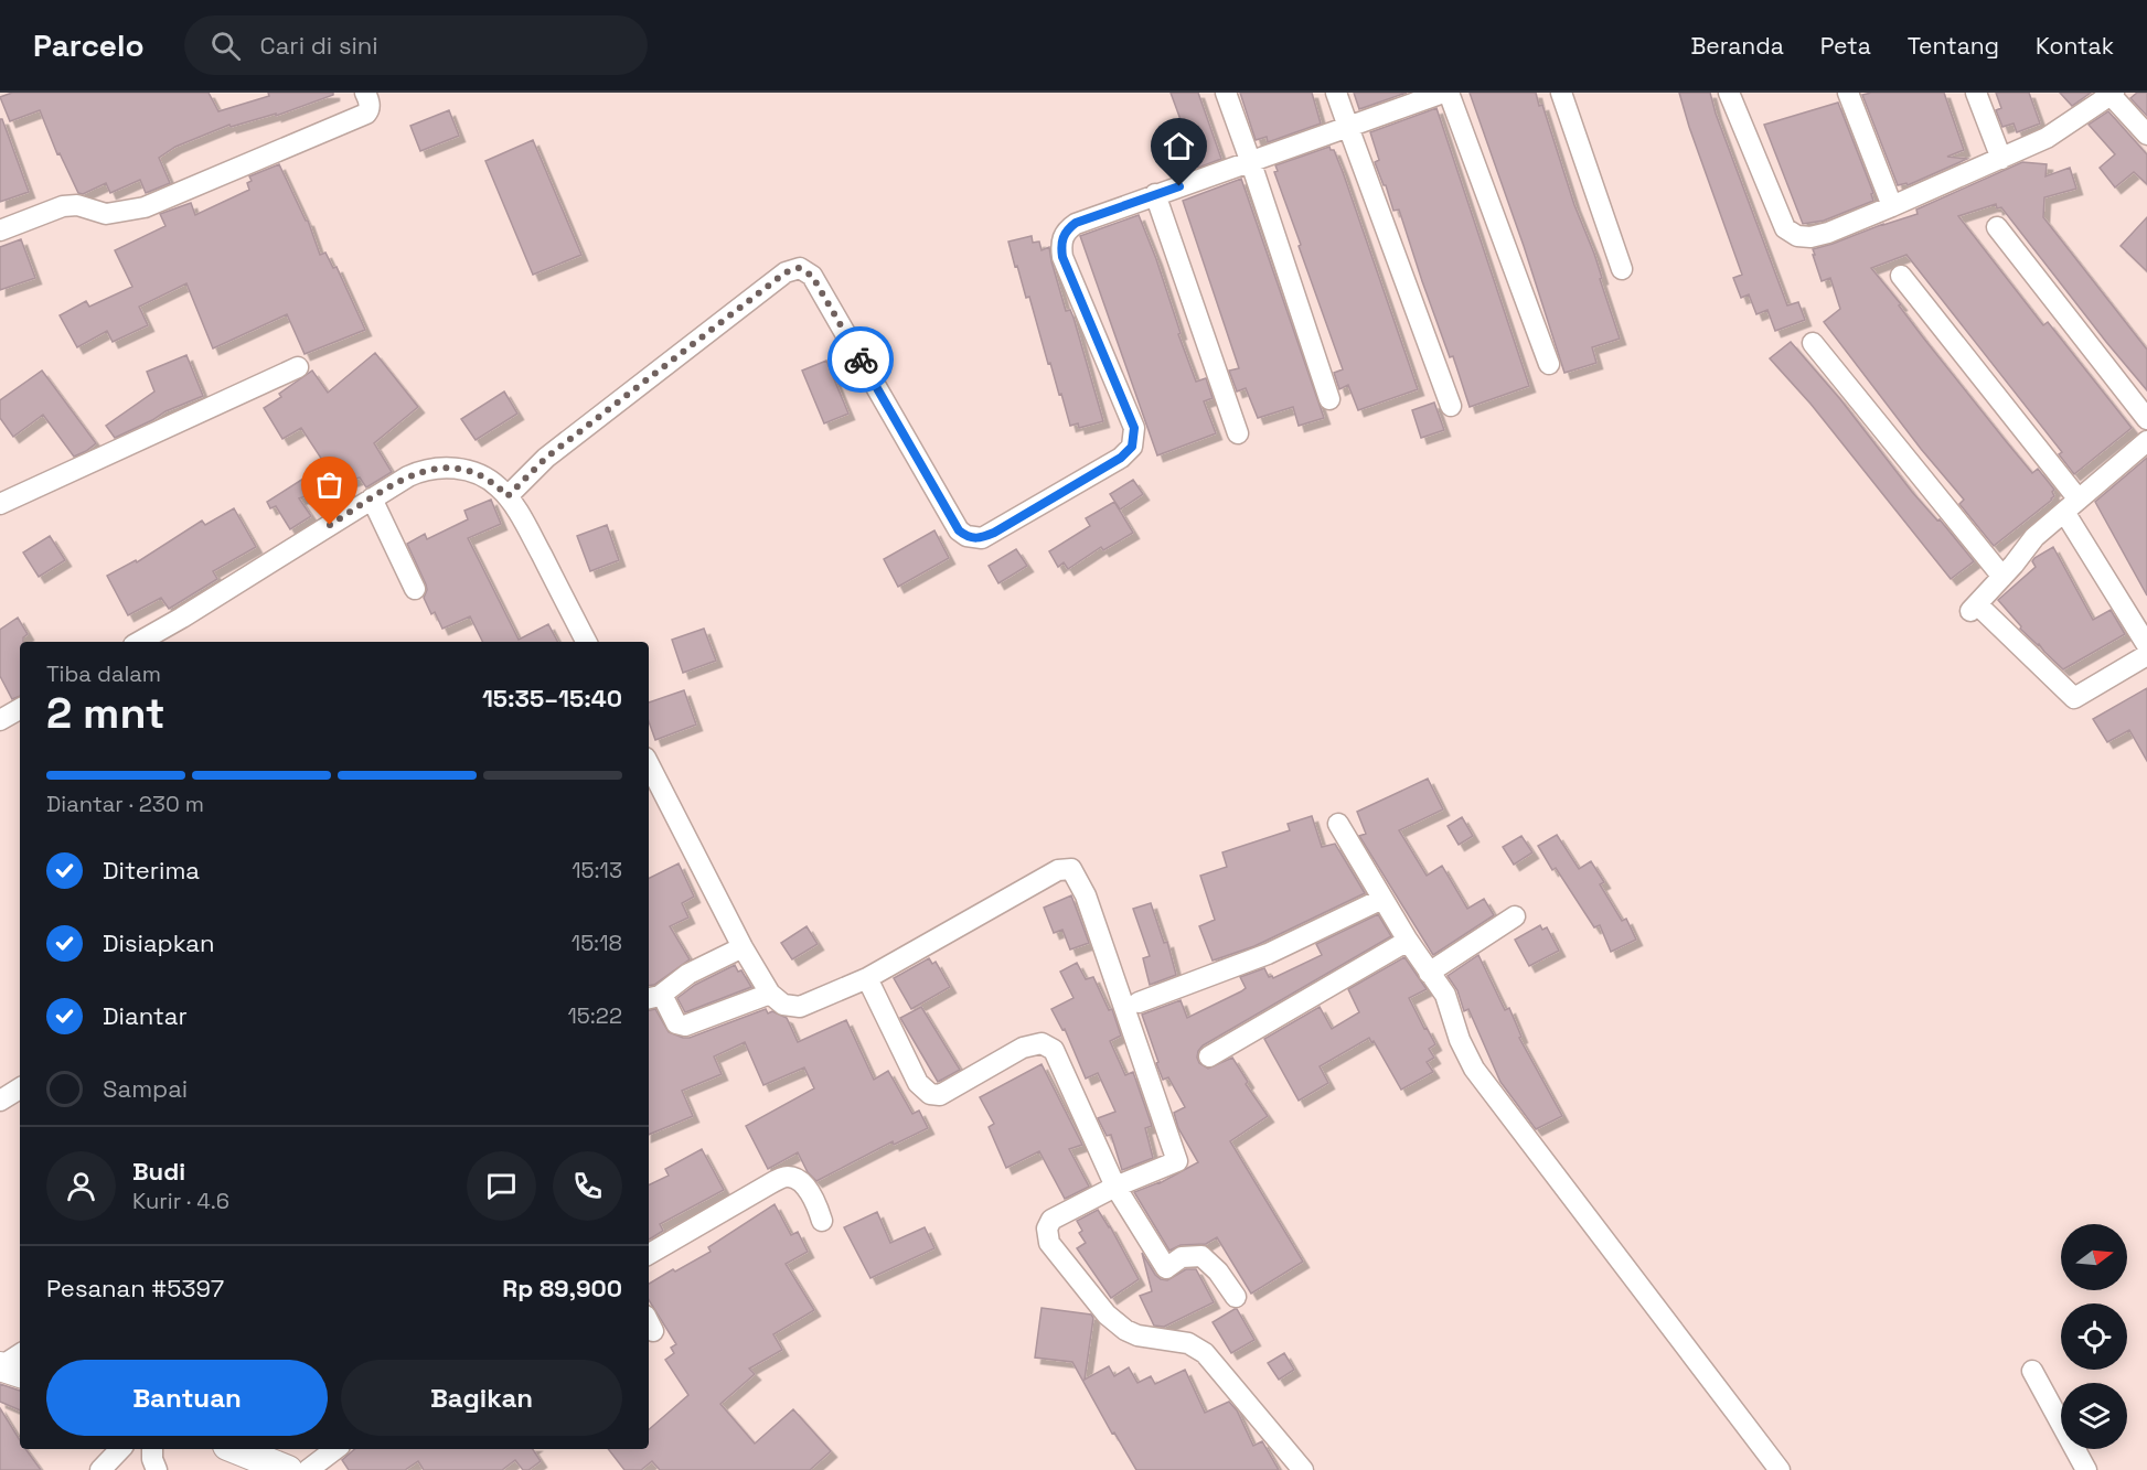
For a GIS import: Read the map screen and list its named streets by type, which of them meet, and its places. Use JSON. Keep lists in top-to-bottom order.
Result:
{
  "north": "right",
  "page": {
    "header": "Parcelo",
    "search": "Cari di sini",
    "nav": [
      "Beranda",
      "Peta",
      "Tentang",
      "Kontak"
    ],
    "heading": ["2 mnt", "Tiba dalam", "15:35–15:40"],
    "panel": [
      "Budi",
      "Kurir · 4.6",
      "Pesanan #5397",
      "Rp 89,900"
    ],
    "bar": "Diantar · 230 m",
    "list": [
      ["Diterima", "15:13"],
      ["Disiapkan", "15:18"],
      ["Diantar", "15:22"],
      "Sampai"
    ],
    "buttons": ["Bantuan", "Bagikan"]
  }
}
